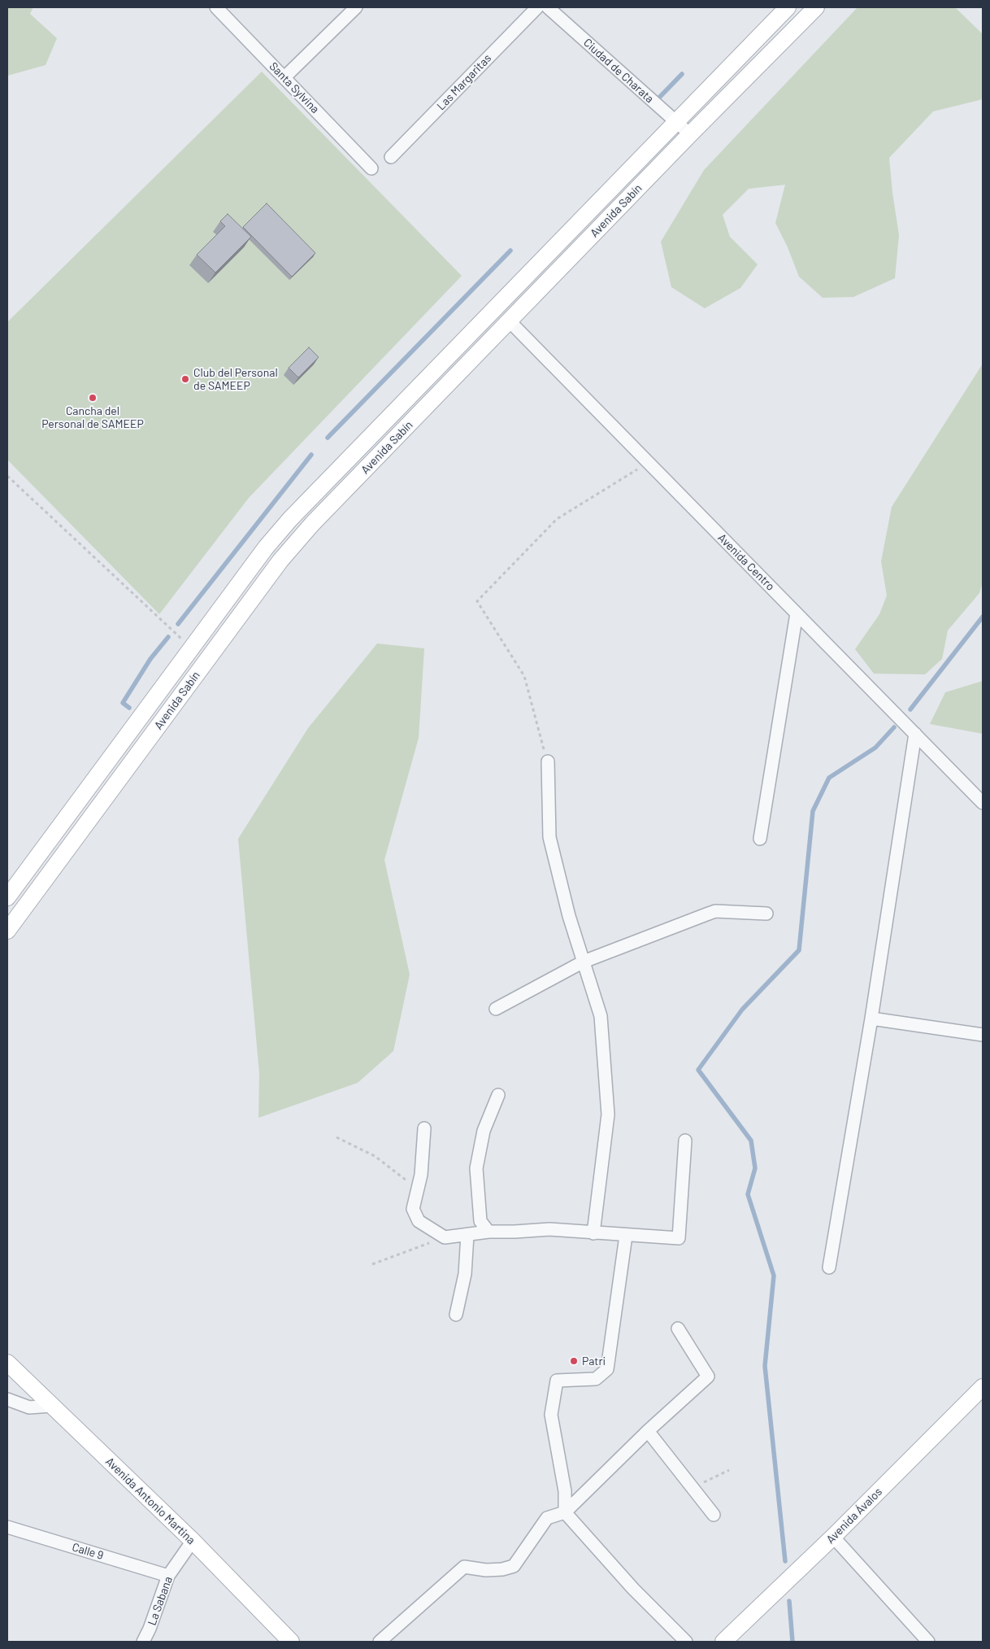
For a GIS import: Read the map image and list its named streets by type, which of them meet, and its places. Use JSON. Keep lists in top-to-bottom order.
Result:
{
  "streets": {
    "main road": ["Avenida Sabín", "Avenida Antonio Martina", "Avenida Ávalos"],
    "street": [
      "Ciudad de Charata",
      "Las Margaritas",
      "Santa Sylvina",
      "Avenida Centro",
      "Calle 9",
      "La Sabana"
    ]
  },
  "crossings": [
    ["Ciudad de Charata", "Avenida Sabín"],
    ["Avenida Sabín", "Avenida Centro"],
    ["Avenida Antonio Martina", "La Sabana"],
    ["Calle 9", "La Sabana"]
  ],
  "places": ["Club del Personal de SAMEEP", "Cancha del Personal de SAMEEP", "Patri"]
}
